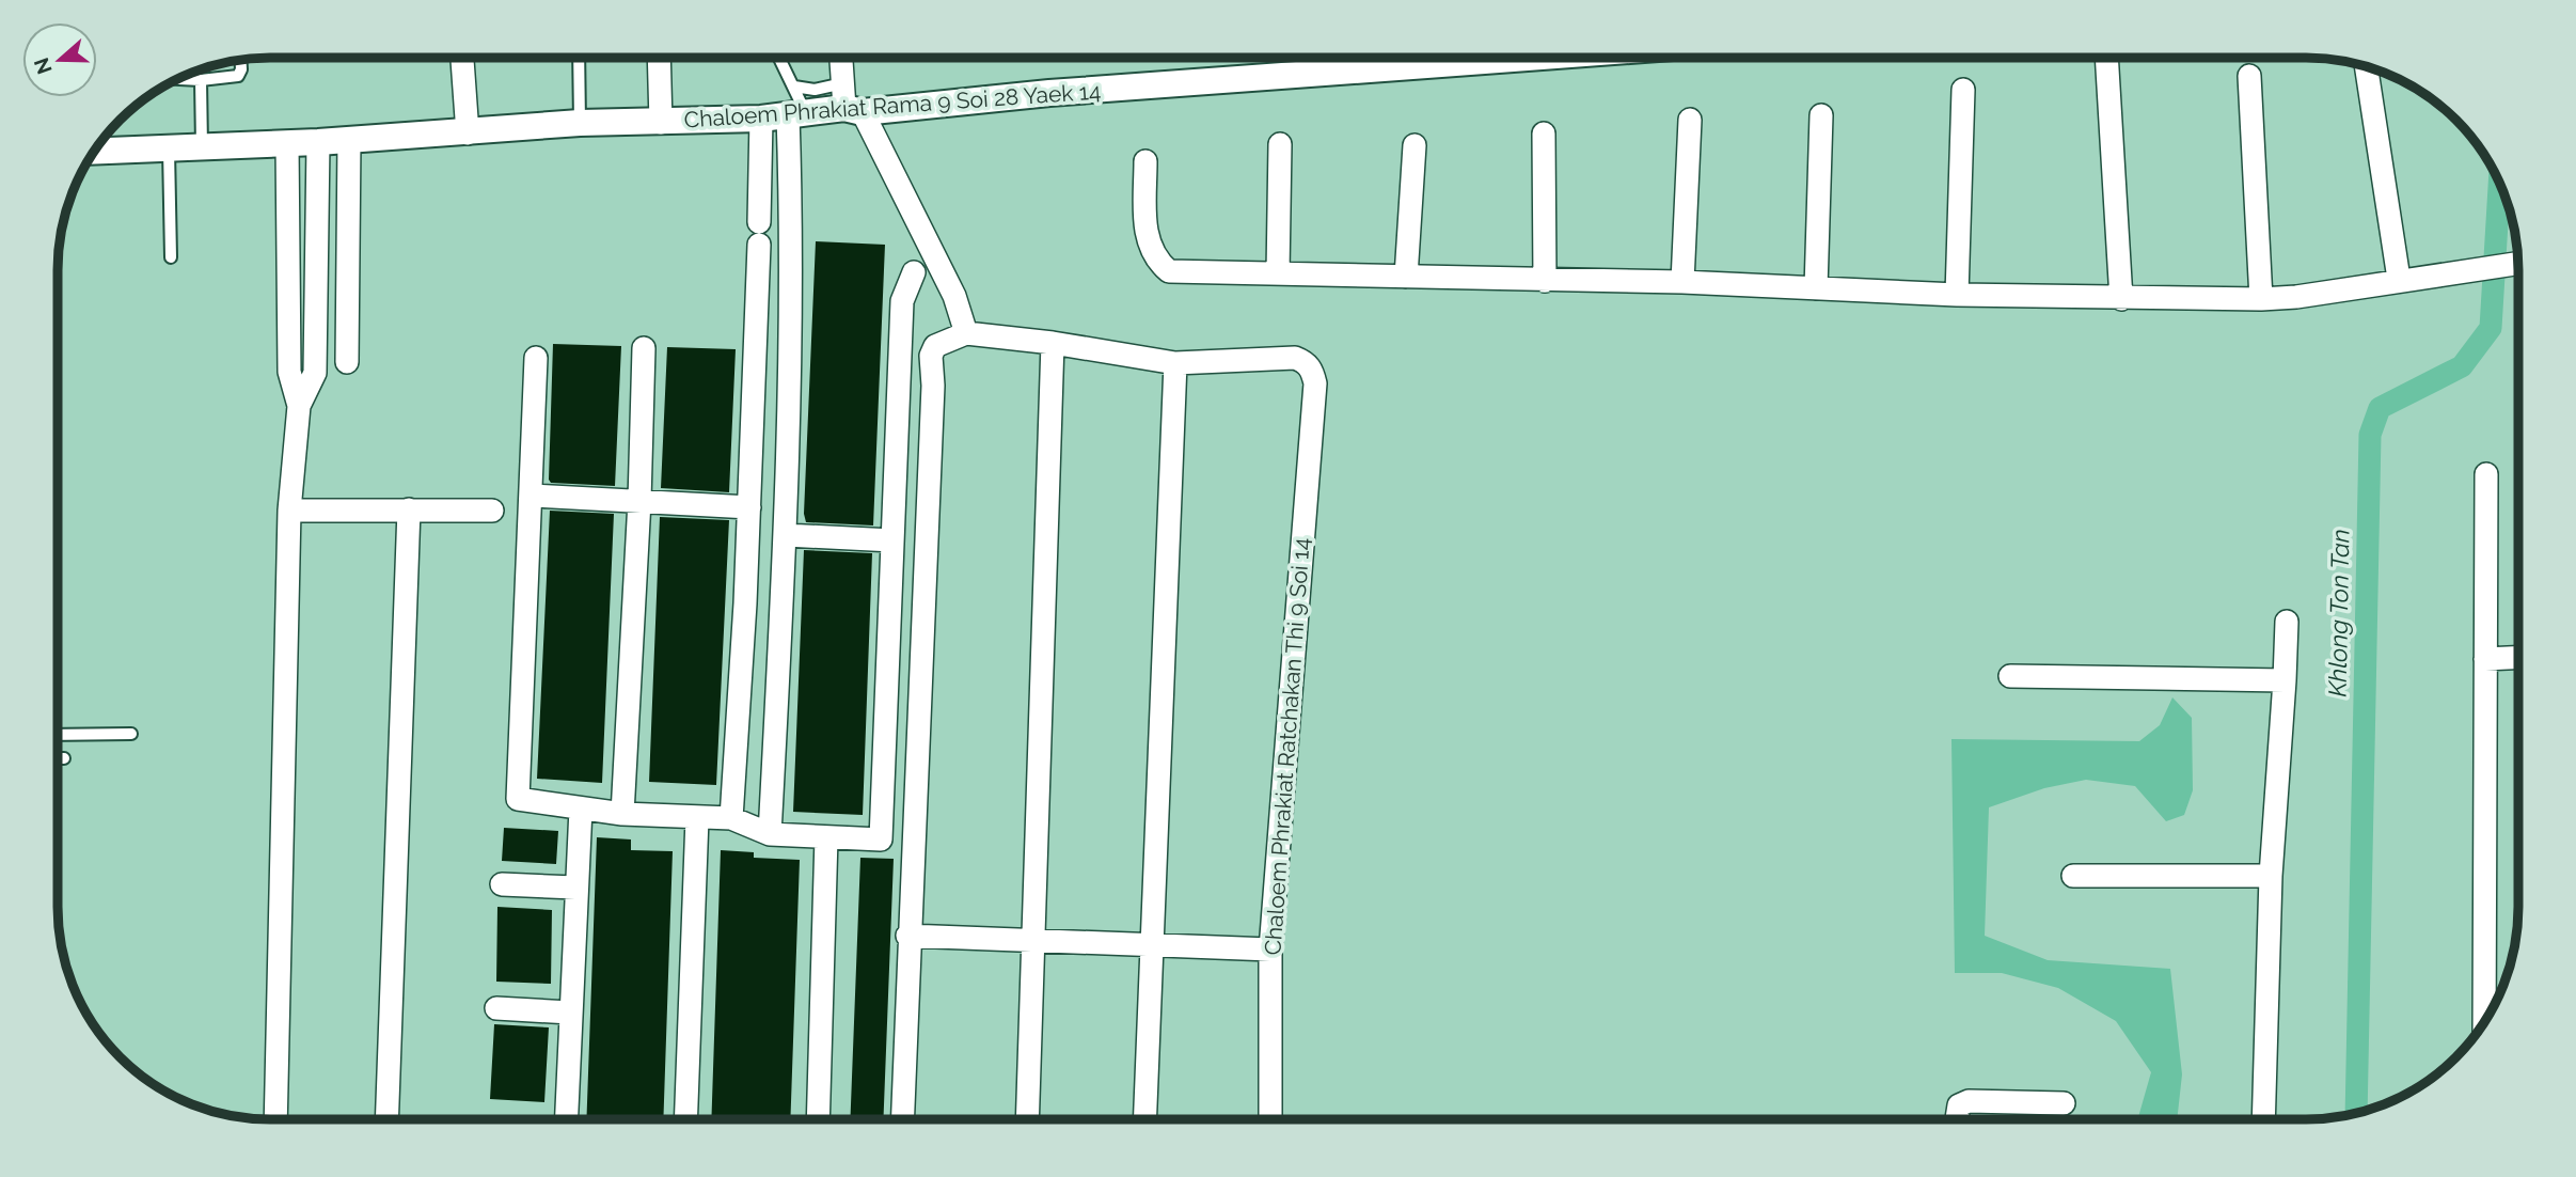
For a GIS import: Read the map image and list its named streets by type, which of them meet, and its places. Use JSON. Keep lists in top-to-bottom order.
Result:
{
  "streets": {
    "street": ["Chaloem Phrakiat Rama 9 Soi 28 Yaek 14", "Chaloem Phrakiat Ratchakan Thi 9 Soi 14"]
  },
  "water": ["Khlong Ton Tan"],
  "north": "left"
}
